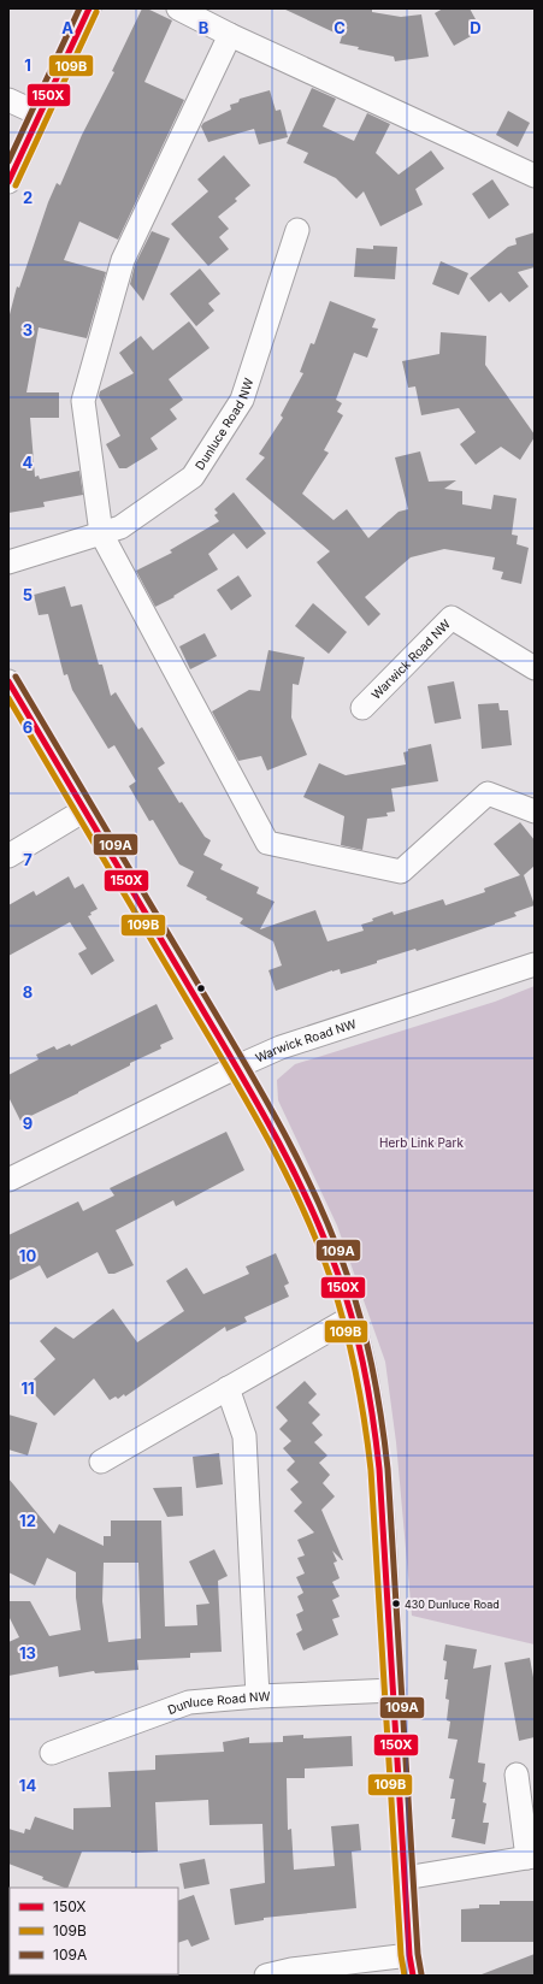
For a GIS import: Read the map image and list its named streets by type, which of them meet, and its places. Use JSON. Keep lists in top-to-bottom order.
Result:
{
  "streets": {
    "street": ["Dunluce Road NW", "Warwick Road NW"]
  },
  "parks": ["Herb Link Park"],
  "places": ["430 Dunluce Road"],
  "lines": ["transit line 150X", "transit line 109A", "transit line 109B"],
  "legend": ["150X", "109B", "109A"],
  "grid": {
    "columns": [
      "A",
      "B",
      "C",
      "D"
    ],
    "rows": [
      "1",
      "2",
      "3",
      "4",
      "5",
      "6",
      "7",
      "8",
      "9",
      "10",
      "11",
      "12",
      "13",
      "14"
    ]
  }
}
